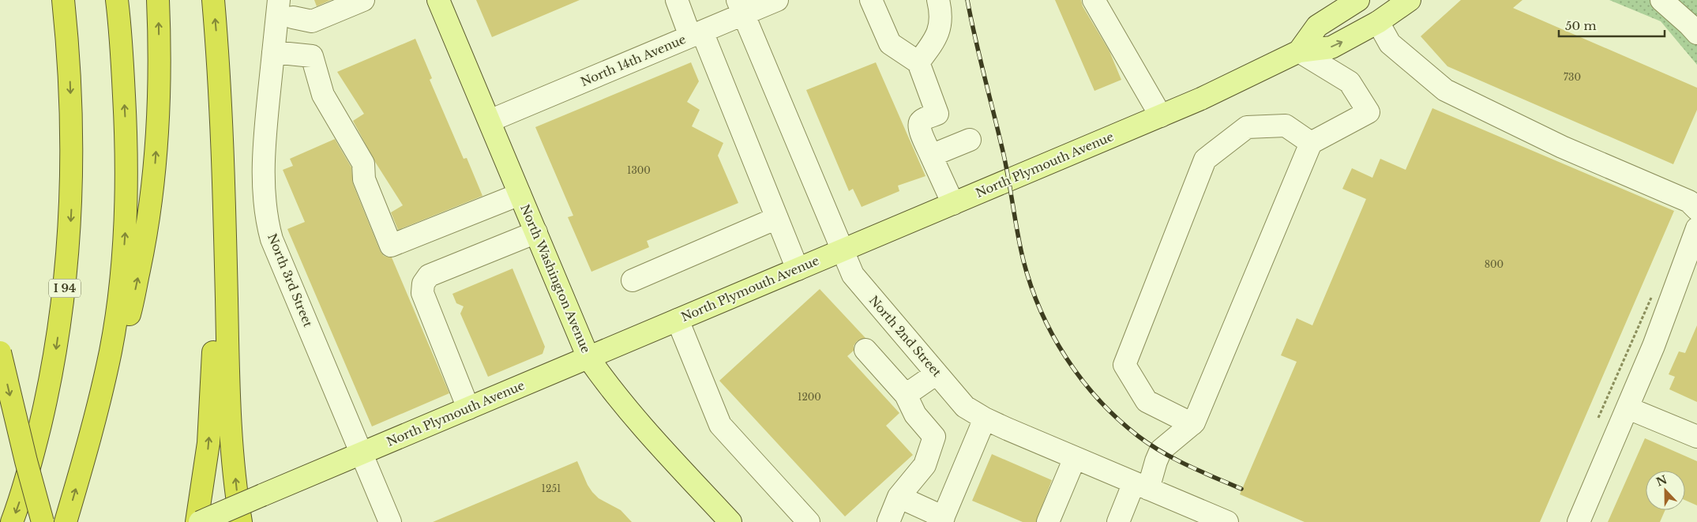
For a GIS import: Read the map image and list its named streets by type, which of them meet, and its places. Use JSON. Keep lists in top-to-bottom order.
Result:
{
  "streets": {
    "highway": ["I 94"],
    "main road": ["North Plymouth Avenue", "North Washington Avenue"],
    "street": ["North 14th Avenue", "North 3rd Street", "North 2nd Street"]
  },
  "crossings": [
    ["North 14th Avenue", "North Washington Avenue"],
    ["North 14th Avenue", "North 2nd Street"],
    ["North Plymouth Avenue", "North Washington Avenue"],
    ["North Plymouth Avenue", "North 3rd Street"],
    ["North Plymouth Avenue", "North 2nd Street"]
  ],
  "house_numbers": [
    "730",
    "1300",
    "800",
    "1200",
    "1251"
  ],
  "scale_bar": "50 m",
  "north": "top"
}
